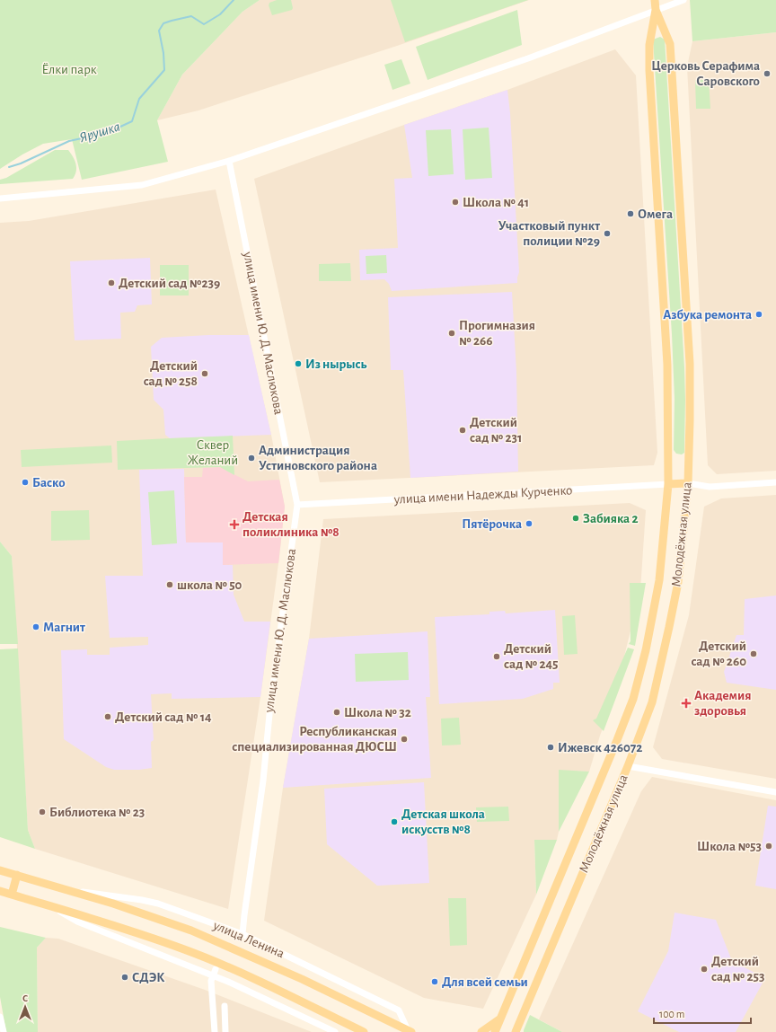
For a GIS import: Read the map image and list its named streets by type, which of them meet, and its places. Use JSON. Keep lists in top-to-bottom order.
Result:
{
  "streets": {
    "main road": ["Молодёжная улица", "улица Ленина"],
    "street": ["улица имени Ю. Д. Маслюкова", "улица имени Надежды Курченко"]
  },
  "crossings": [
    ["улица имени Ю. Д. Маслюкова", "улица имени Надежды Курченко"],
    ["улица имени Ю. Д. Маслюкова", "улица Ленина"],
    ["улица имени Надежды Курченко", "Молодёжная улица"]
  ],
  "water": ["Ярушка"],
  "parks": ["Ёлки парк", "Сквер Желаний"],
  "places": {
    "other": [
      "Церковь Серафима Саровского",
      "Школа № 41",
      "Омега",
      "Участковый пункт полиции №29",
      "Детский сад №239",
      "Азбука ремонта",
      "Прогимназия № 266",
      "Из нырысь",
      "Детский сад № 258",
      "Детский сад № 231",
      "Администрация Устиновского района",
      "Баско",
      "Забияка 2",
      "Пятёрочка",
      "школа № 50",
      "Магнит",
      "Детский сад № 260",
      "Детский сад № 245",
      "Школа № 32",
      "Детский сад № 14",
      "Республиканская специализированная ДЮСШ",
      "Ижевск 426072",
      "Библиотека № 23",
      "Детская школа искусств №8",
      "Школа №53",
      "Детский сад № 253",
      "СДЭК",
      "Для всей семьи"
    ],
    "health": ["Детская поликлиника №8", "Академия здоровья"]
  },
  "scale_bar": "100 m",
  "north": "top"
}
